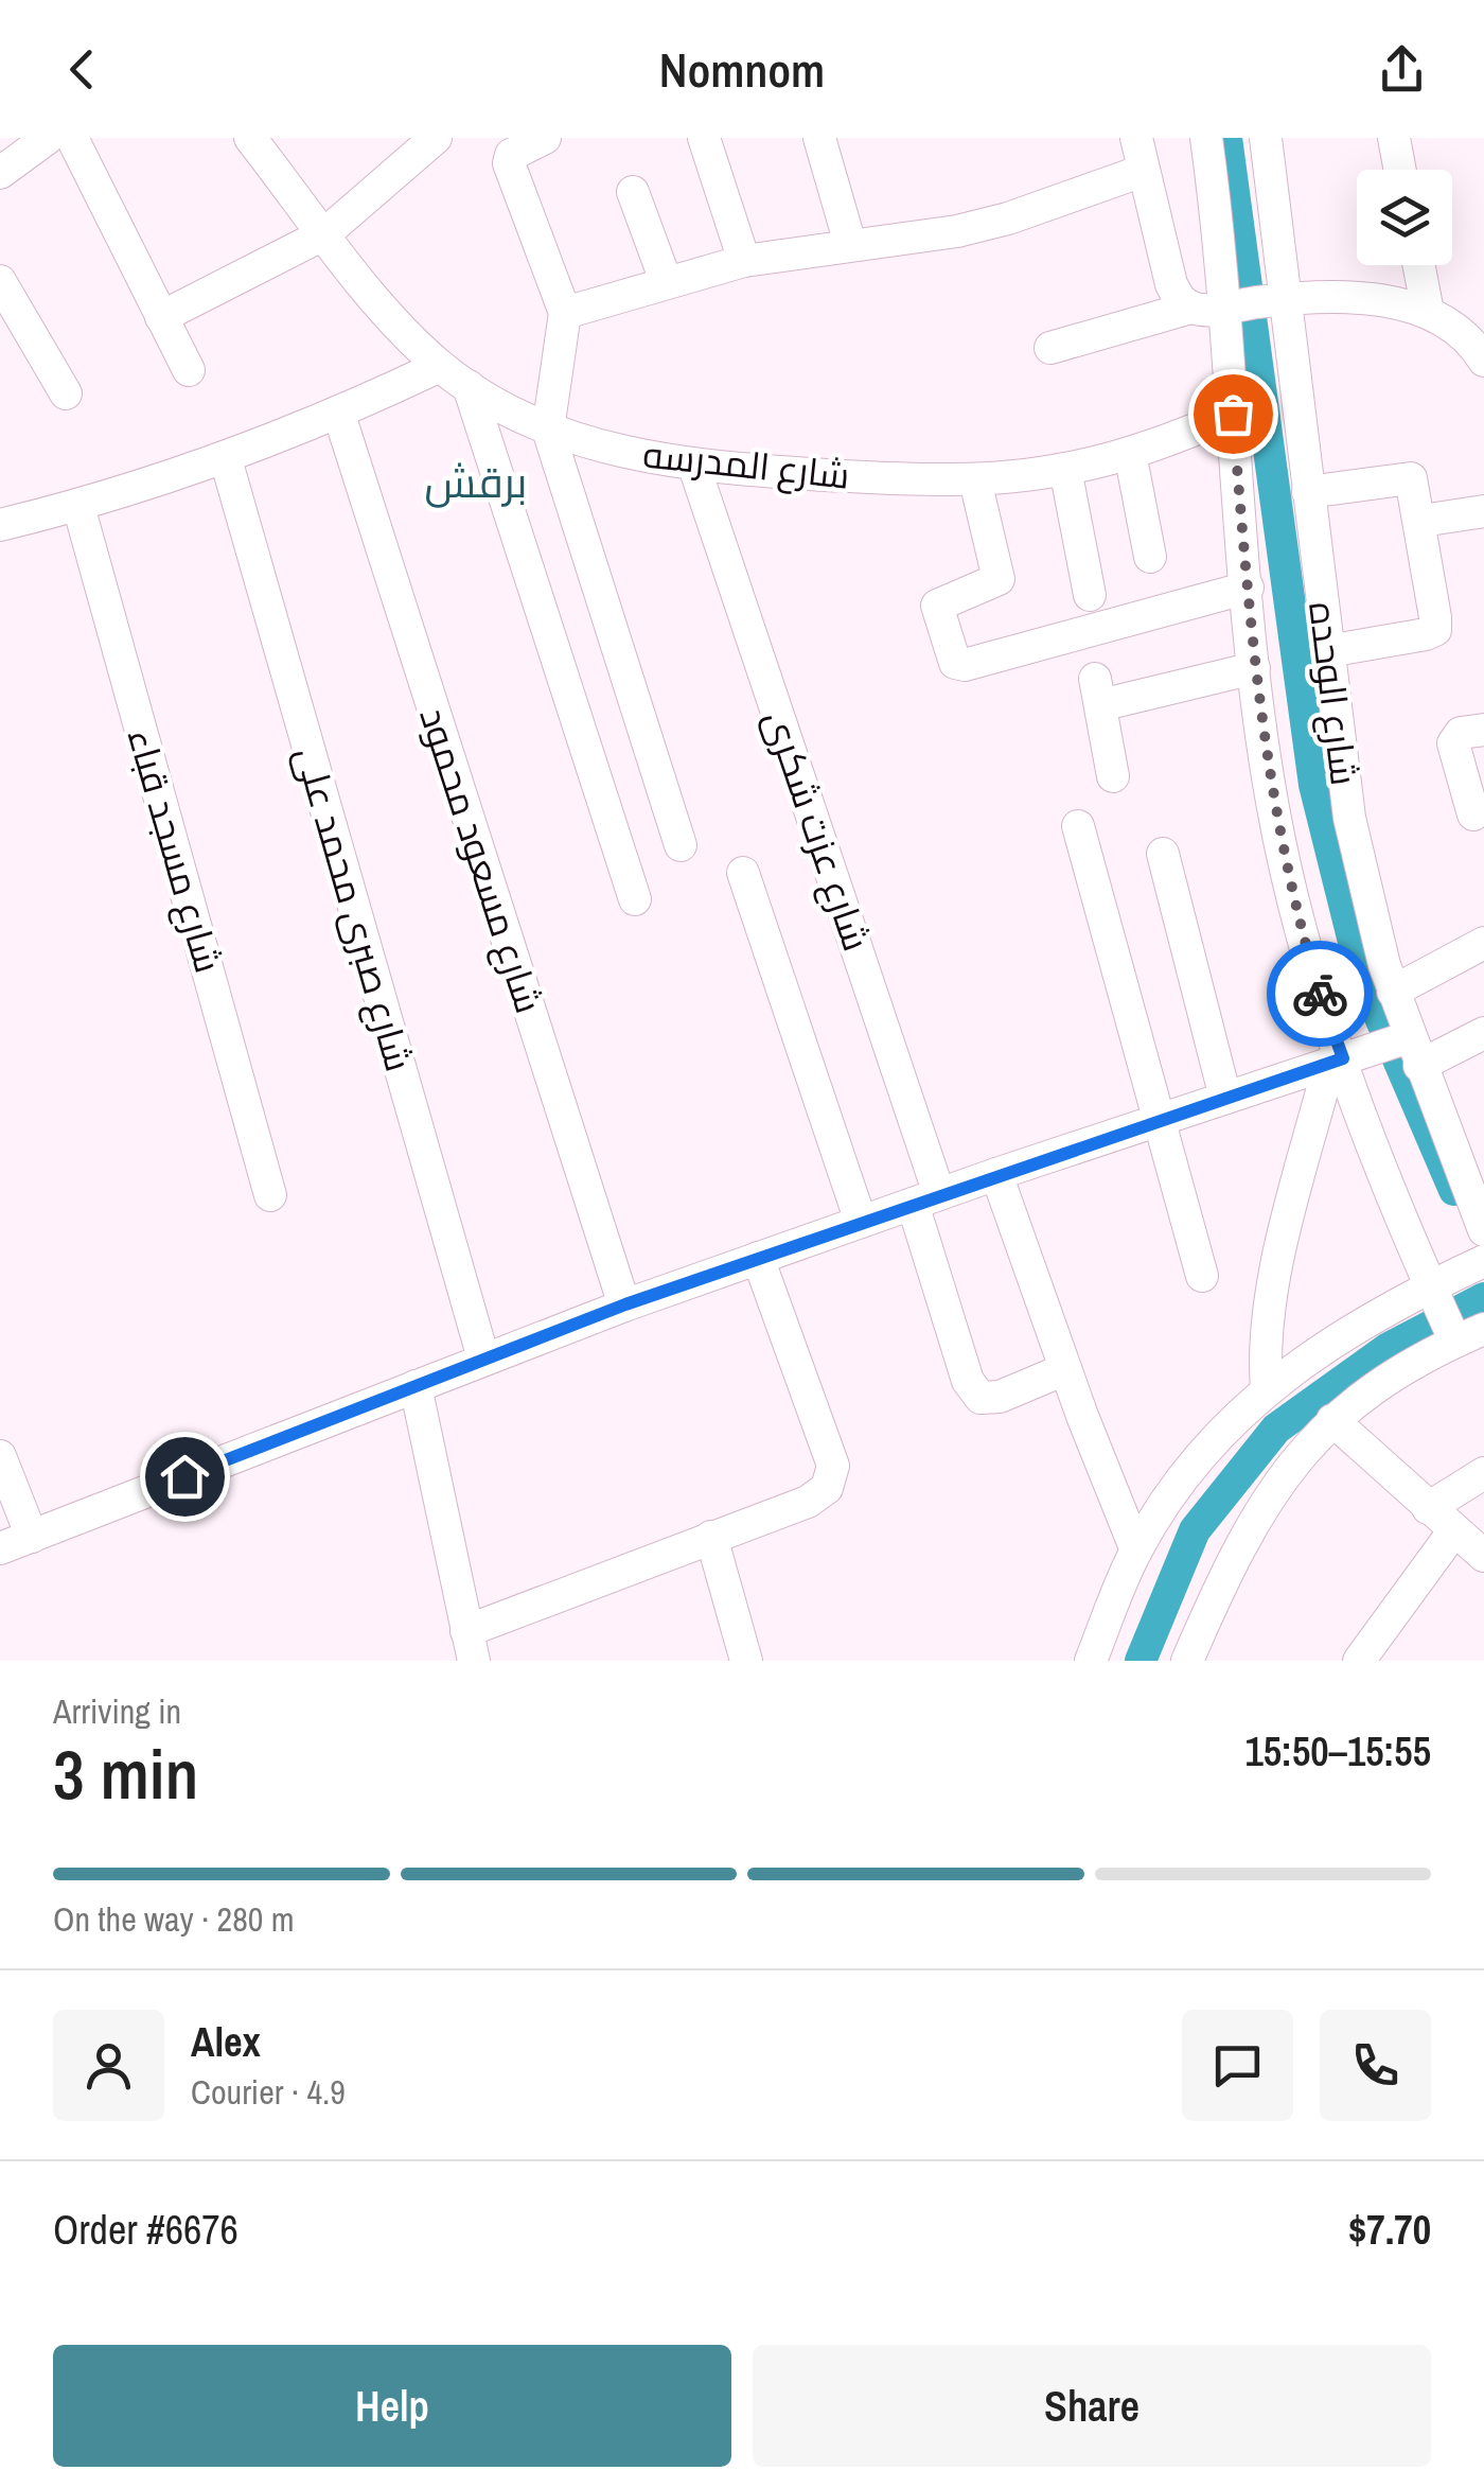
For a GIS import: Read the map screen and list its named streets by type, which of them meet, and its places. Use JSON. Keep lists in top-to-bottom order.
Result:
{
  "streets": {
    "street": [
      "شارع المدرسه",
      "شارع الوحده",
      "شارع عزت شكرى",
      "شارع مسجد قباء",
      "شارع مسعود محمود",
      "شارع صبرى محمد على"
    ]
  },
  "crossings": [
    ["شارع المدرسه", "شارع عزت شكرى"]
  ],
  "districts": ["برقش"],
  "page": {
    "header": "Nomnom",
    "heading": ["3 min", "Arriving in", "15:50–15:55"],
    "panel": [
      "Alex",
      "Courier · 4.9",
      "Order #6676",
      "$7.70"
    ],
    "bar": "On the way · 280 m",
    "buttons": ["Help", "Share"]
  }
}
